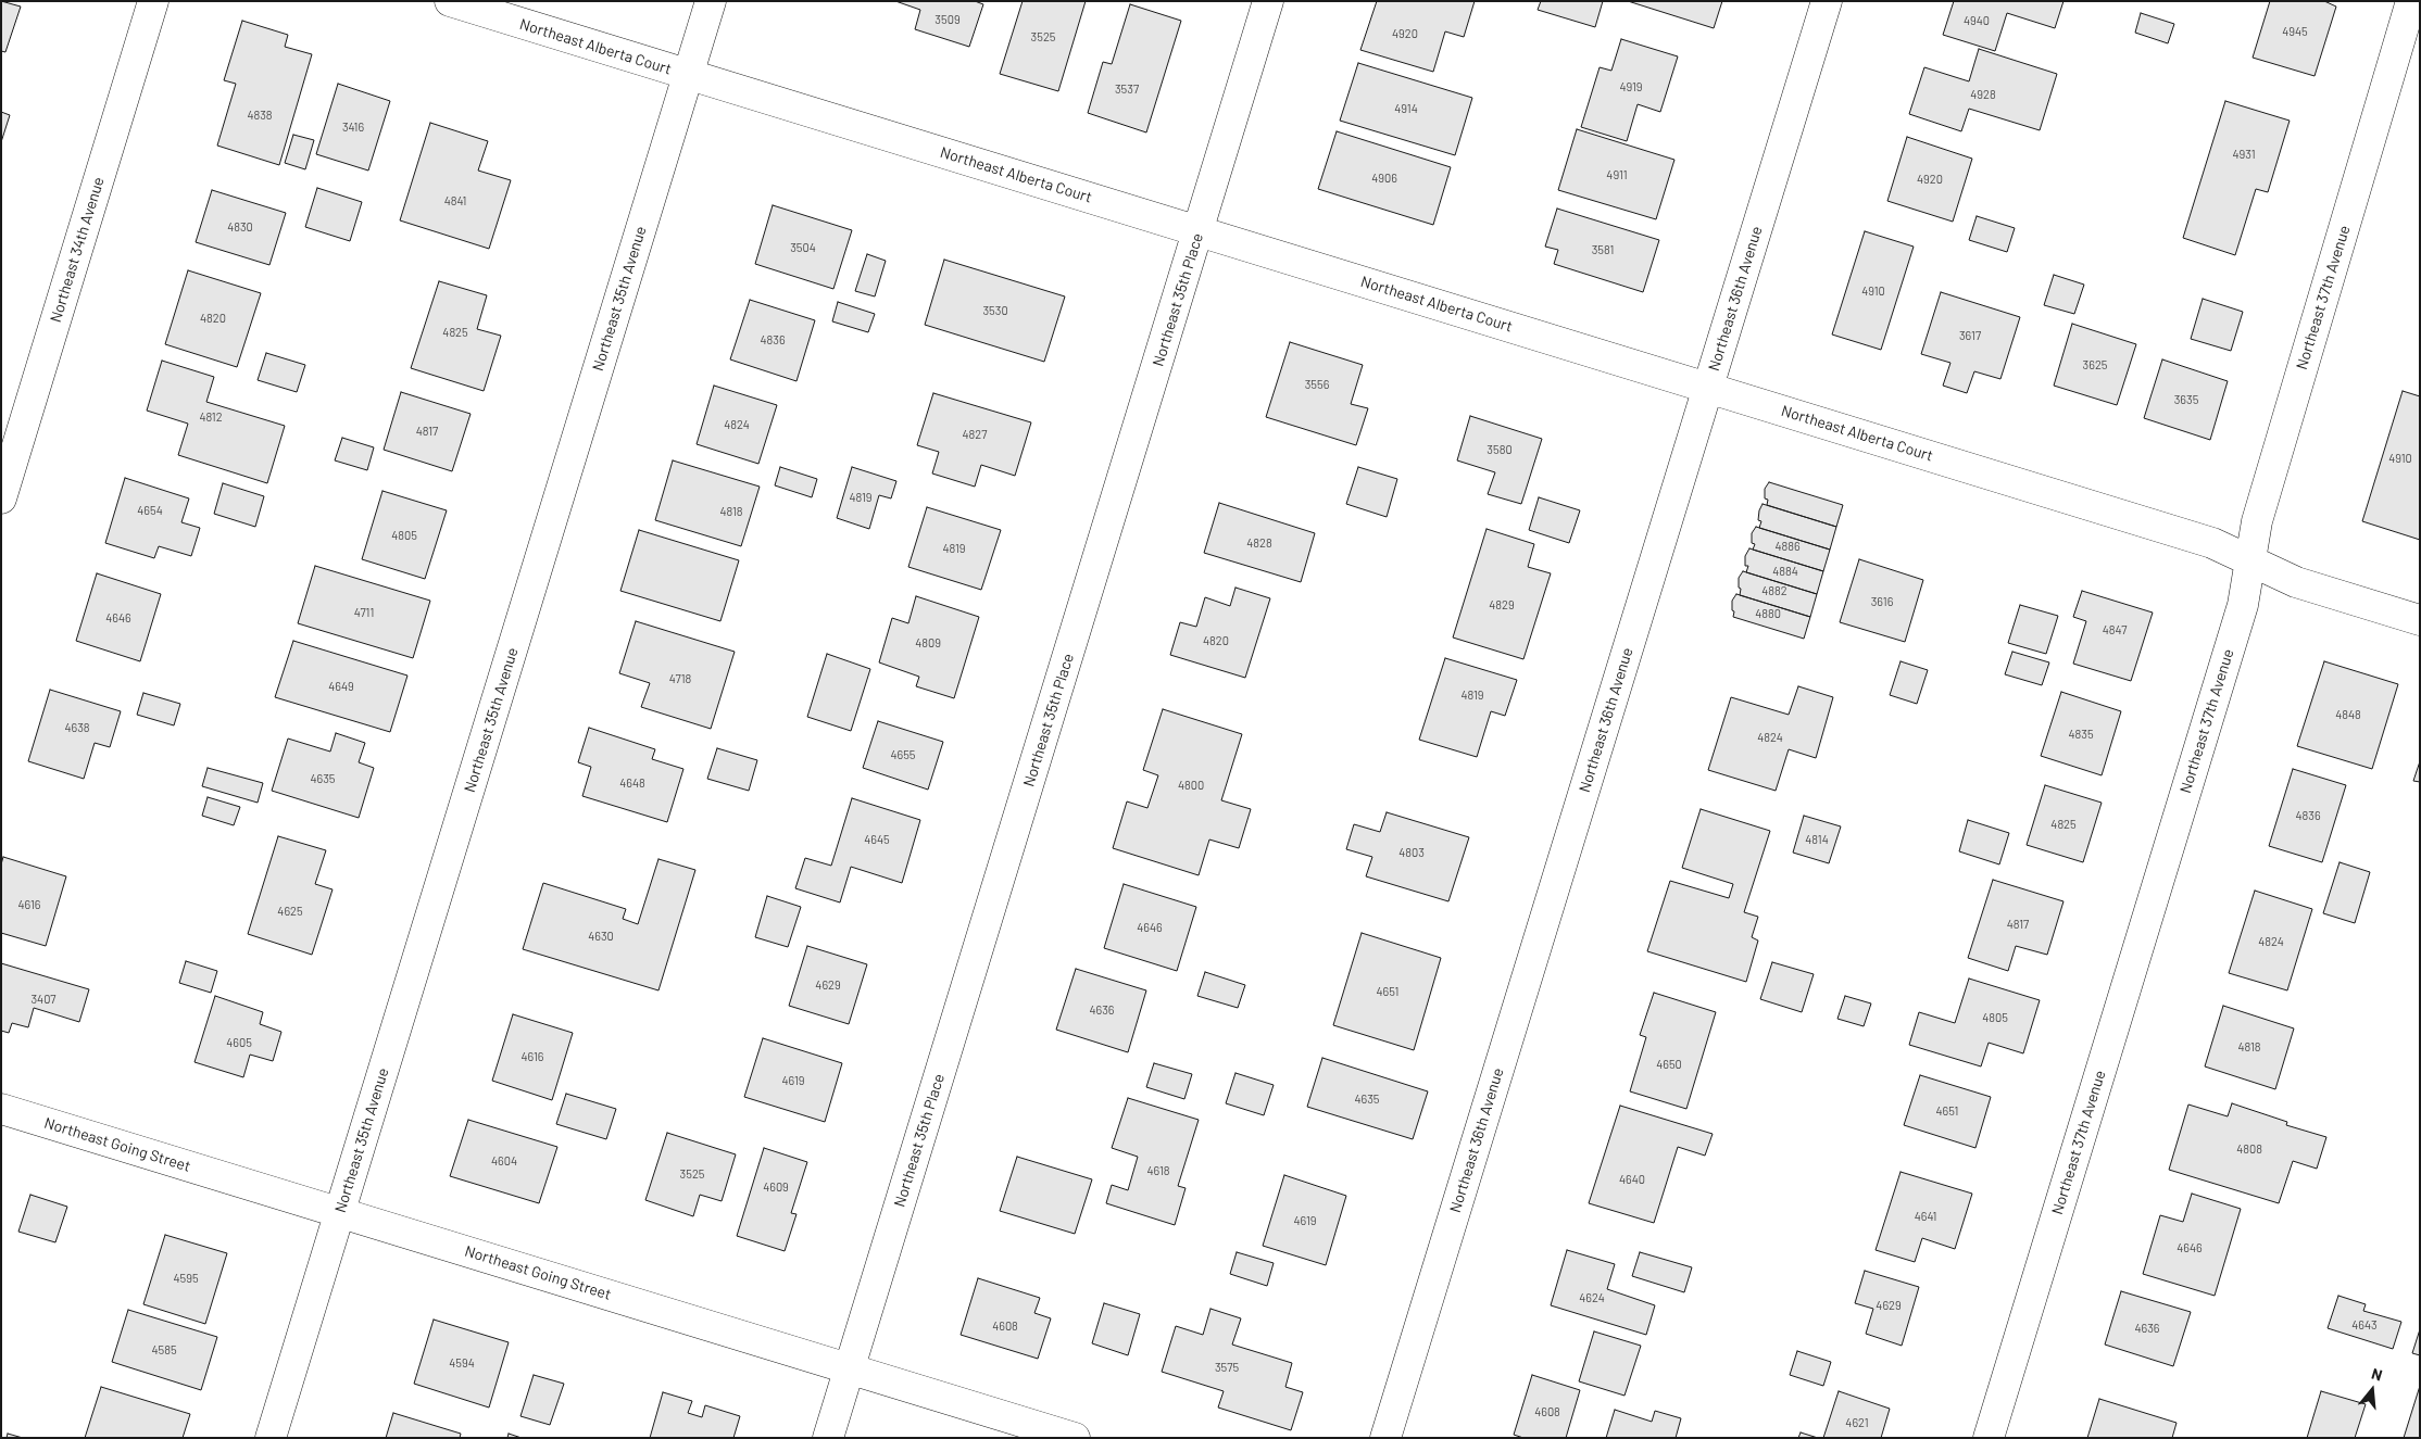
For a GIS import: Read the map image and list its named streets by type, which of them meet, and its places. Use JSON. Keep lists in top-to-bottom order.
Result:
{
  "streets": {
    "street": [
      "Northeast Alberta Court",
      "Northeast 34th Avenue",
      "Northeast 37th Avenue",
      "Northeast 35th Avenue",
      "Northeast 36th Avenue",
      "Northeast 35th Place",
      "Northeast Going Street"
    ]
  },
  "crossings": [
    ["Northeast Alberta Court", "Northeast 37th Avenue"],
    ["Northeast Alberta Court", "Northeast 35th Avenue"],
    ["Northeast Alberta Court", "Northeast 36th Avenue"],
    ["Northeast Alberta Court", "Northeast 35th Place"],
    ["Northeast 35th Avenue", "Northeast Going Street"],
    ["Northeast 35th Place", "Northeast Going Street"]
  ],
  "house_numbers": [
    "3509",
    "4940",
    "4945",
    "4920",
    "3525",
    "4919",
    "3537",
    "4928",
    "4914",
    "4838",
    "3416",
    "4931",
    "4911",
    "4906",
    "4920",
    "4841",
    "4830",
    "3504",
    "3581",
    "4910",
    "3530",
    "4820",
    "4825",
    "3617",
    "4836",
    "3625",
    "3556",
    "3635",
    "4812",
    "4824",
    "4817",
    "4827",
    "3580",
    "4910",
    "4819",
    "4654",
    "4818",
    "4805",
    "4828",
    "4886",
    "4819",
    "4884",
    "4882",
    "3616",
    "4829",
    "4711",
    "4880",
    "4646",
    "4847",
    "4820",
    "4809",
    "4718",
    "4649",
    "4819",
    "4848",
    "4638",
    "4835",
    "4824",
    "4655",
    "4635",
    "4648",
    "4800",
    "4836",
    "4825",
    "4645",
    "4814",
    "4803",
    "4616",
    "4625",
    "4817",
    "4646",
    "4630",
    "4824",
    "4629",
    "4651",
    "3407",
    "4636",
    "4805",
    "4605",
    "4818",
    "4616",
    "4650",
    "4619",
    "4635",
    "4651",
    "4808",
    "4604",
    "4618",
    "3525",
    "4640",
    "4609",
    "4641",
    "4619",
    "4646",
    "4595",
    "4624",
    "4629",
    "4643",
    "4608",
    "4636",
    "4585",
    "4594",
    "3575",
    "4608",
    "4621"
  ],
  "north": "top"
}
